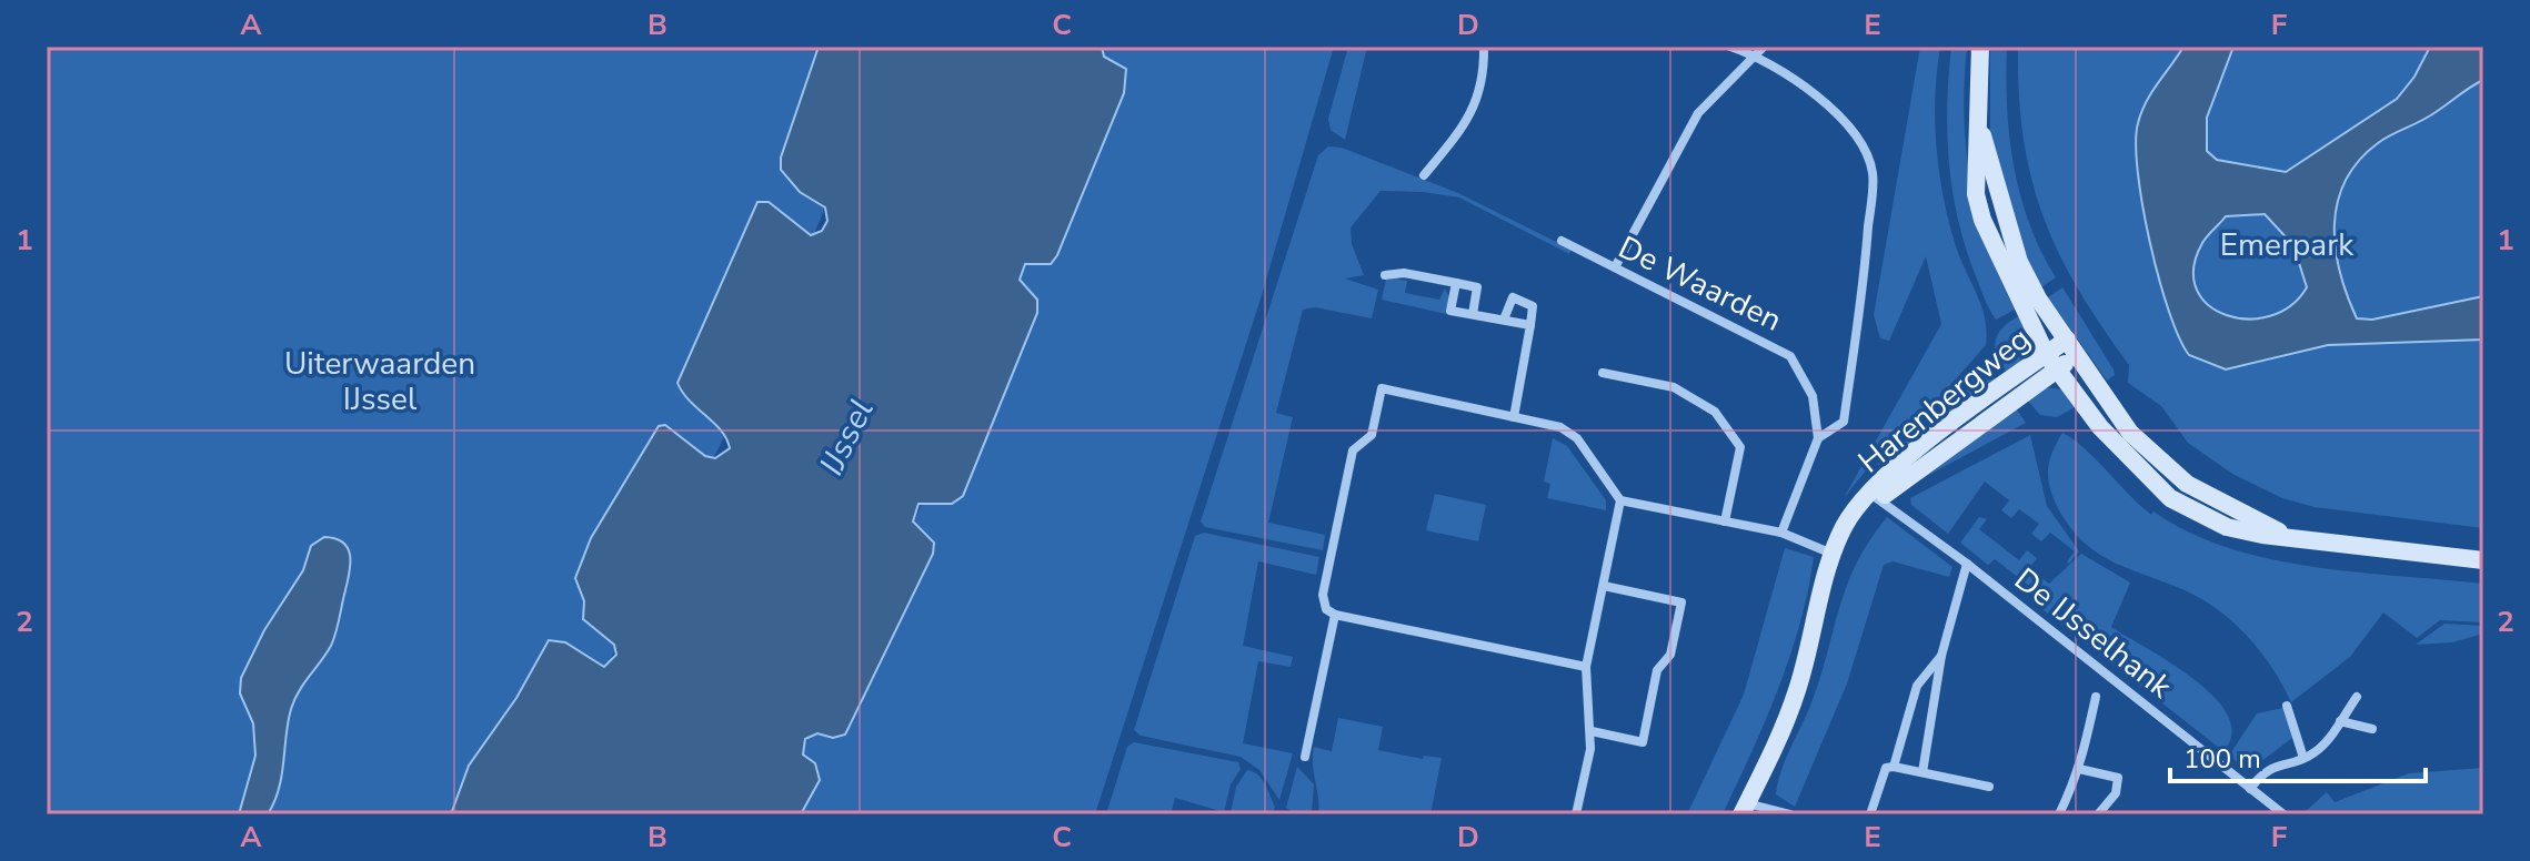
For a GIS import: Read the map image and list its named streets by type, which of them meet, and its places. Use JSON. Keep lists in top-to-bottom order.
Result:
{
  "streets": {
    "street": ["De Waarden", "Harenbergweg", "De IJsselhank"]
  },
  "crossings": [
    ["Harenbergweg", "De IJsselhank"]
  ],
  "water": ["IJssel"],
  "parks": ["Emerpark", "Uiterwaarden IJssel"],
  "scale_bar": "100 m",
  "grid": {
    "columns": [
      "A",
      "B",
      "C",
      "D",
      "E",
      "F"
    ],
    "rows": ["1", "2"]
  }
}
